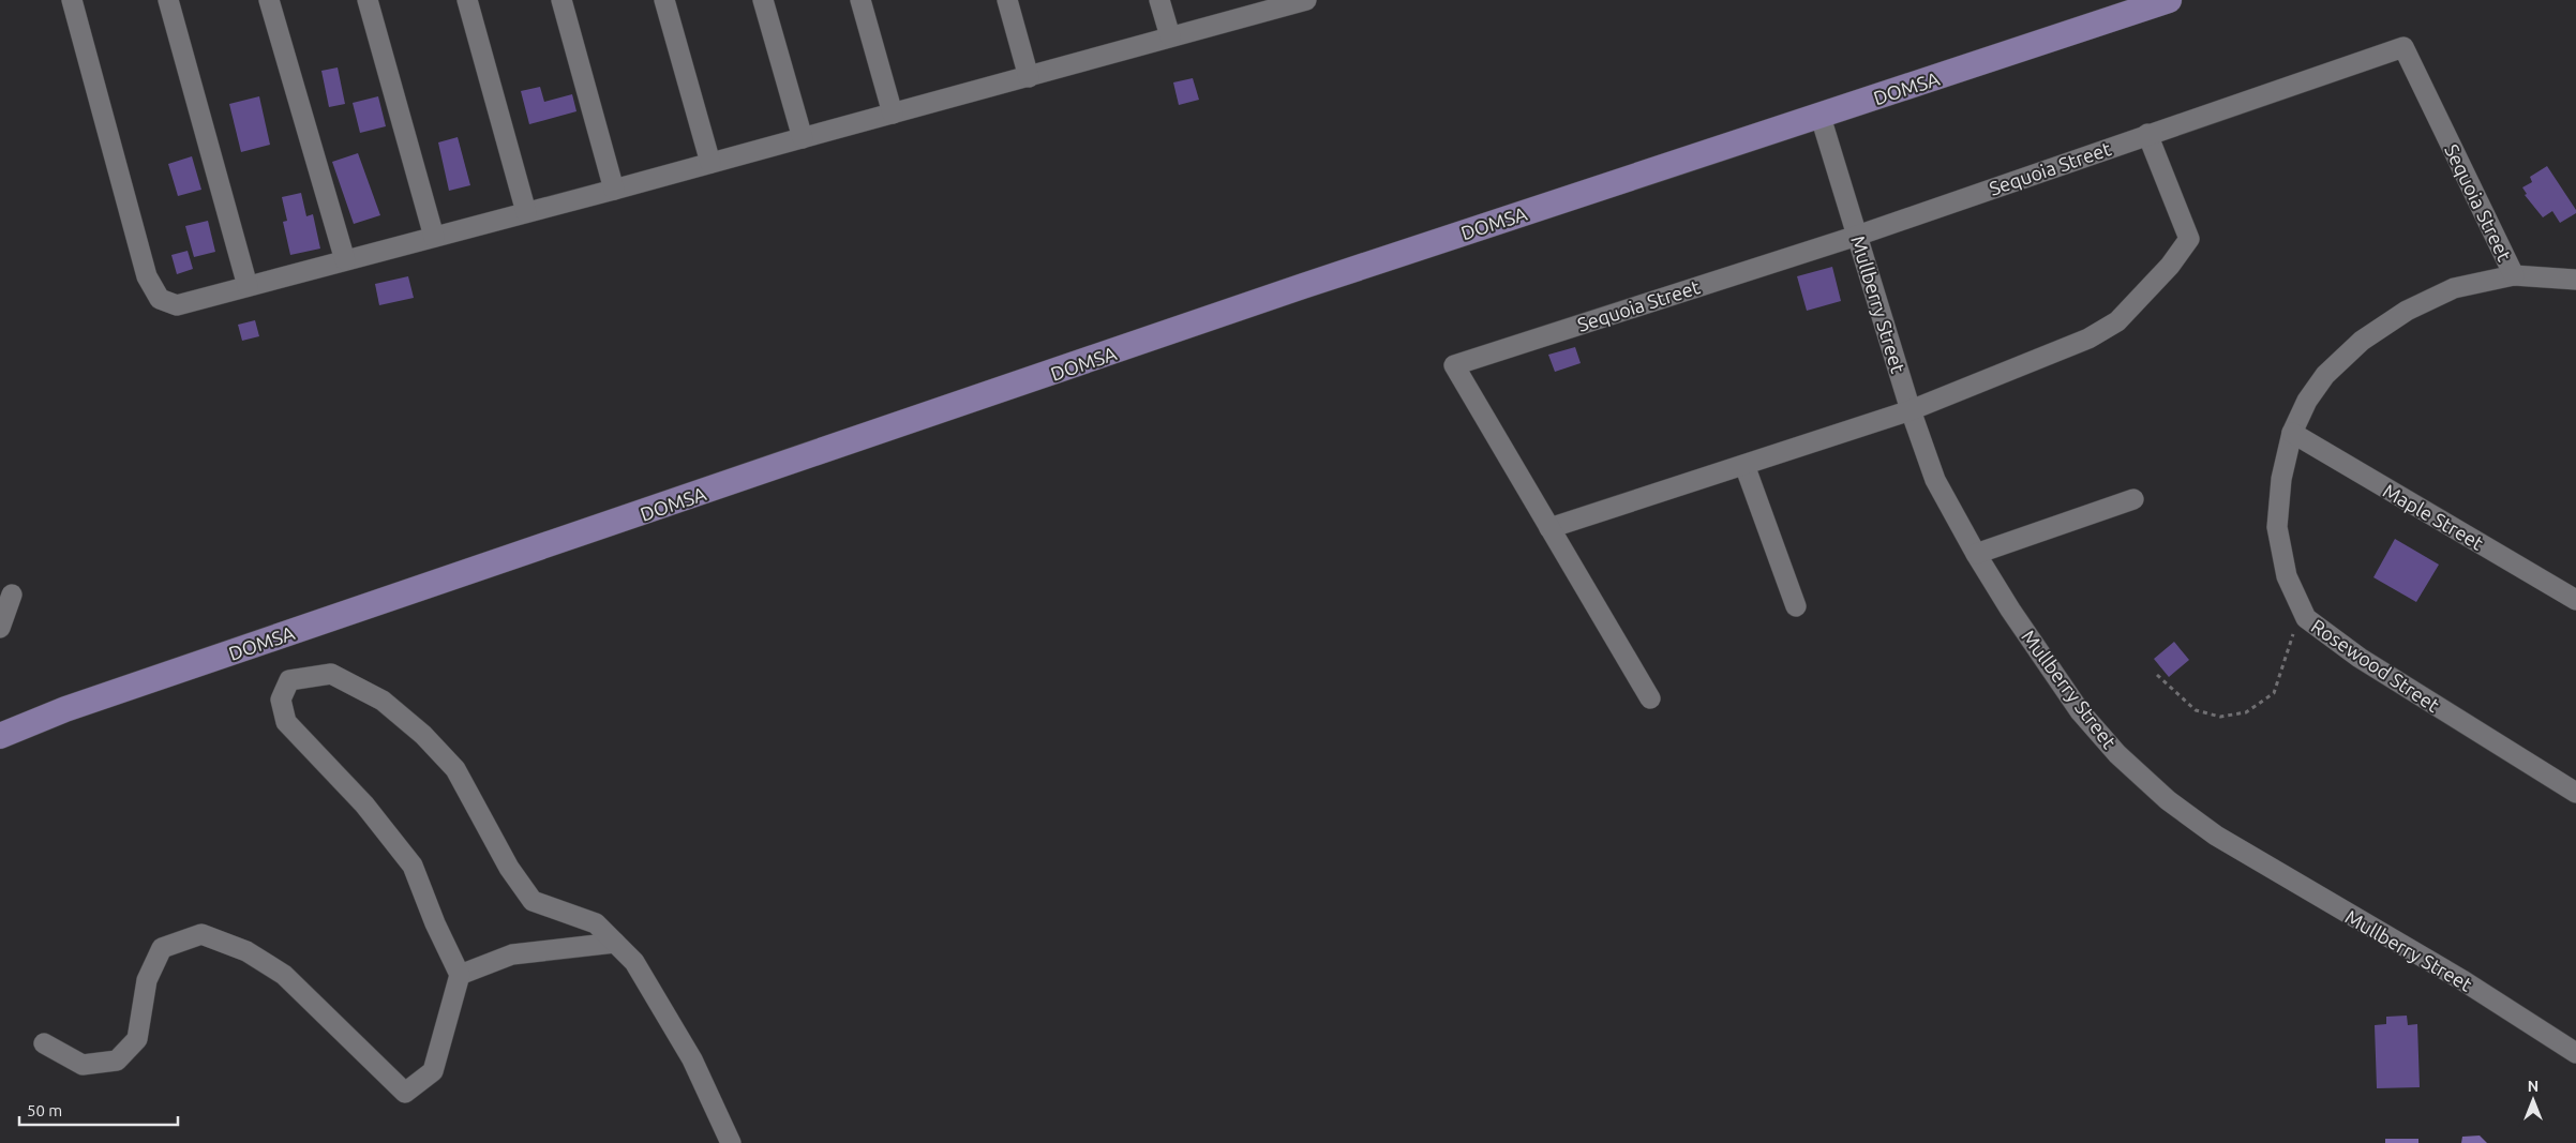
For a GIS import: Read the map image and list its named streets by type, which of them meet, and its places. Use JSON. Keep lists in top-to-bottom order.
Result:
{
  "streets": {
    "main road": ["DOMSA"],
    "street": [
      "Sequoia Street",
      "Mullberry Street",
      "Maple Street",
      "Rosewood Street"
    ]
  },
  "crossings": [
    ["DOMSA", "Mullberry Street"],
    ["Sequoia Street", "Mullberry Street"],
    ["Sequoia Street", "Rosewood Street"],
    ["Maple Street", "Rosewood Street"]
  ],
  "scale_bar": "50 m",
  "north": "top"
}
